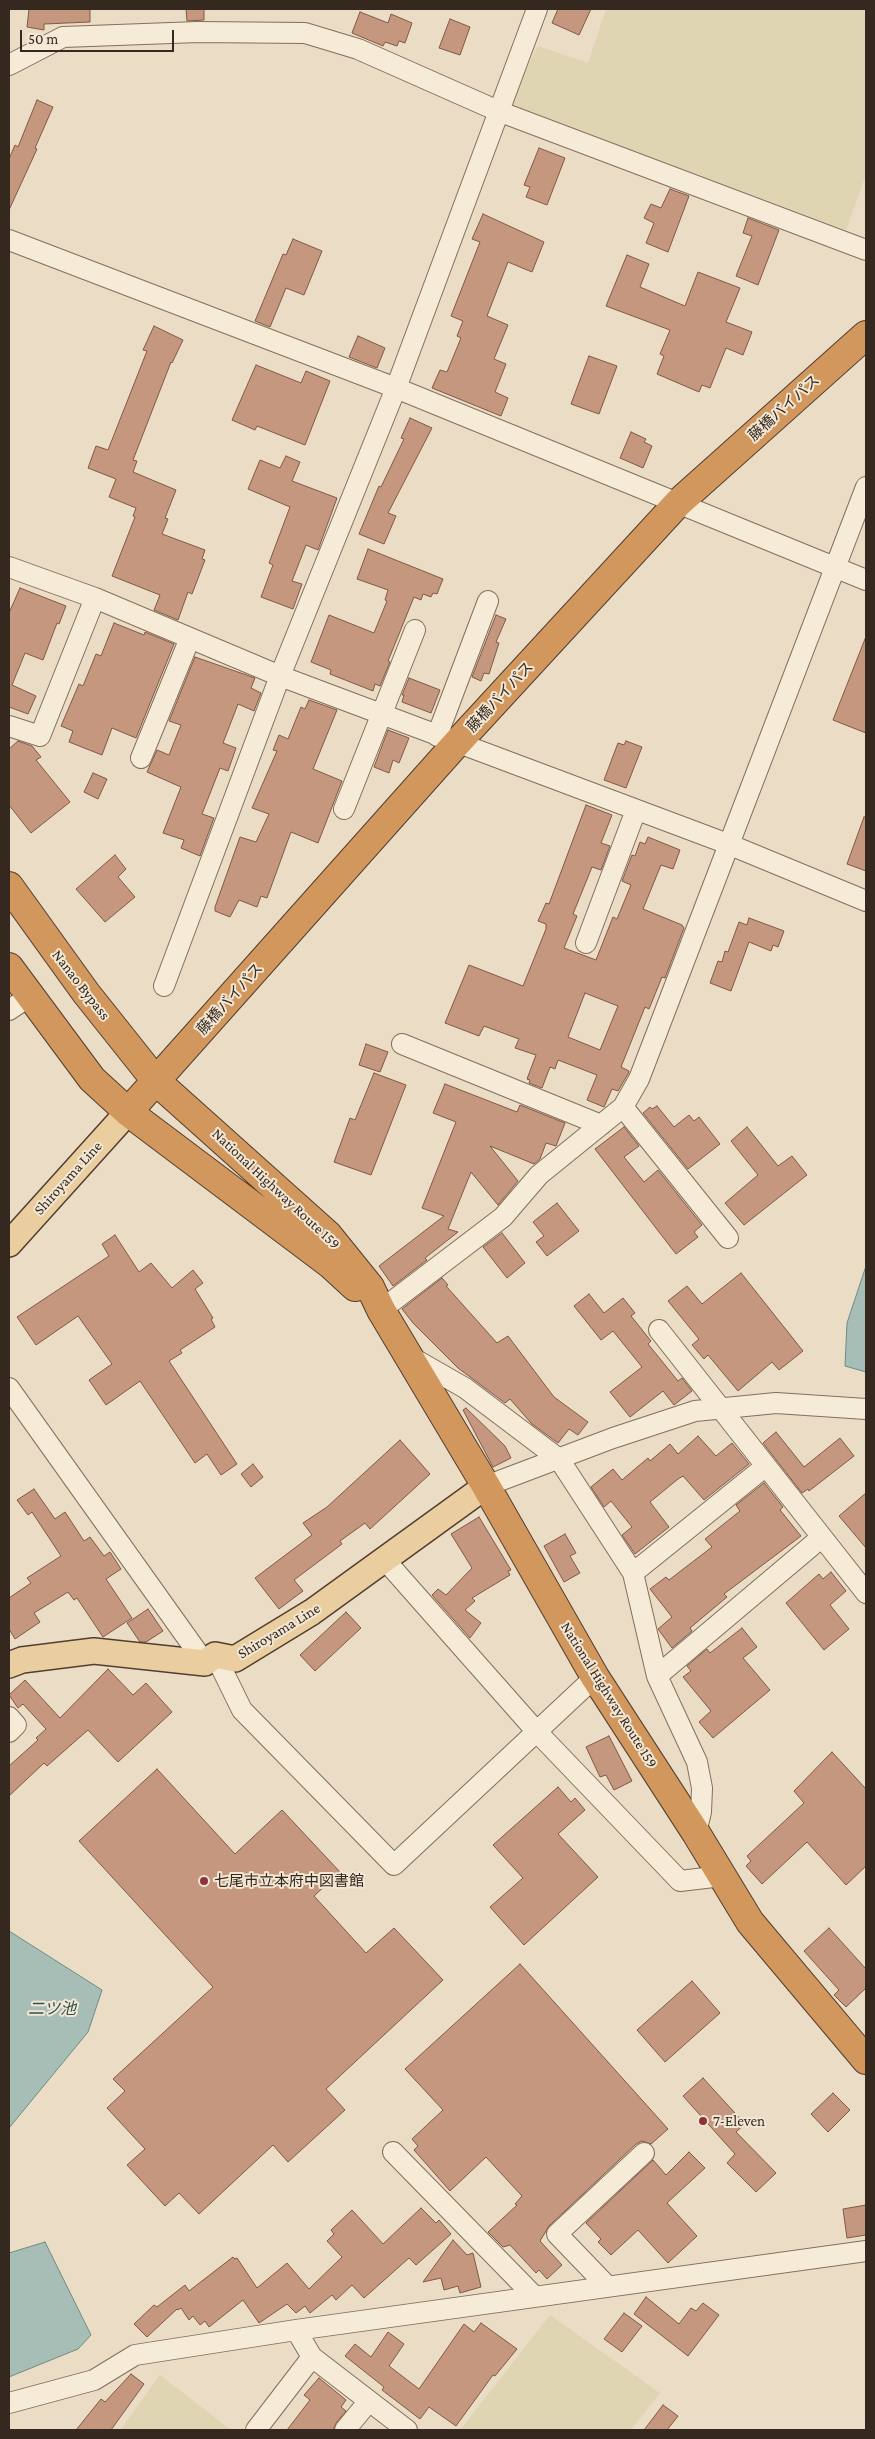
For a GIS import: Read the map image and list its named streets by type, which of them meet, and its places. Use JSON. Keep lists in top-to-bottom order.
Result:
{
  "streets": {
    "highway": ["藤橋バイパス", "Nanao Bypass", "National Highway Route 159"],
    "main road": ["Shiroyama Line"]
  },
  "crossings": [
    ["藤橋バイパス", "Nanao Bypass"],
    ["藤橋バイパス", "Shiroyama Line"],
    ["藤橋バイパス", "National Highway Route 159"],
    ["Nanao Bypass", "National Highway Route 159"],
    ["Shiroyama Line", "National Highway Route 159"]
  ],
  "water": ["二ツ池"],
  "places": ["七尾市立本府中図書館", "7-Eleven"],
  "scale_bar": "50 m"
}
